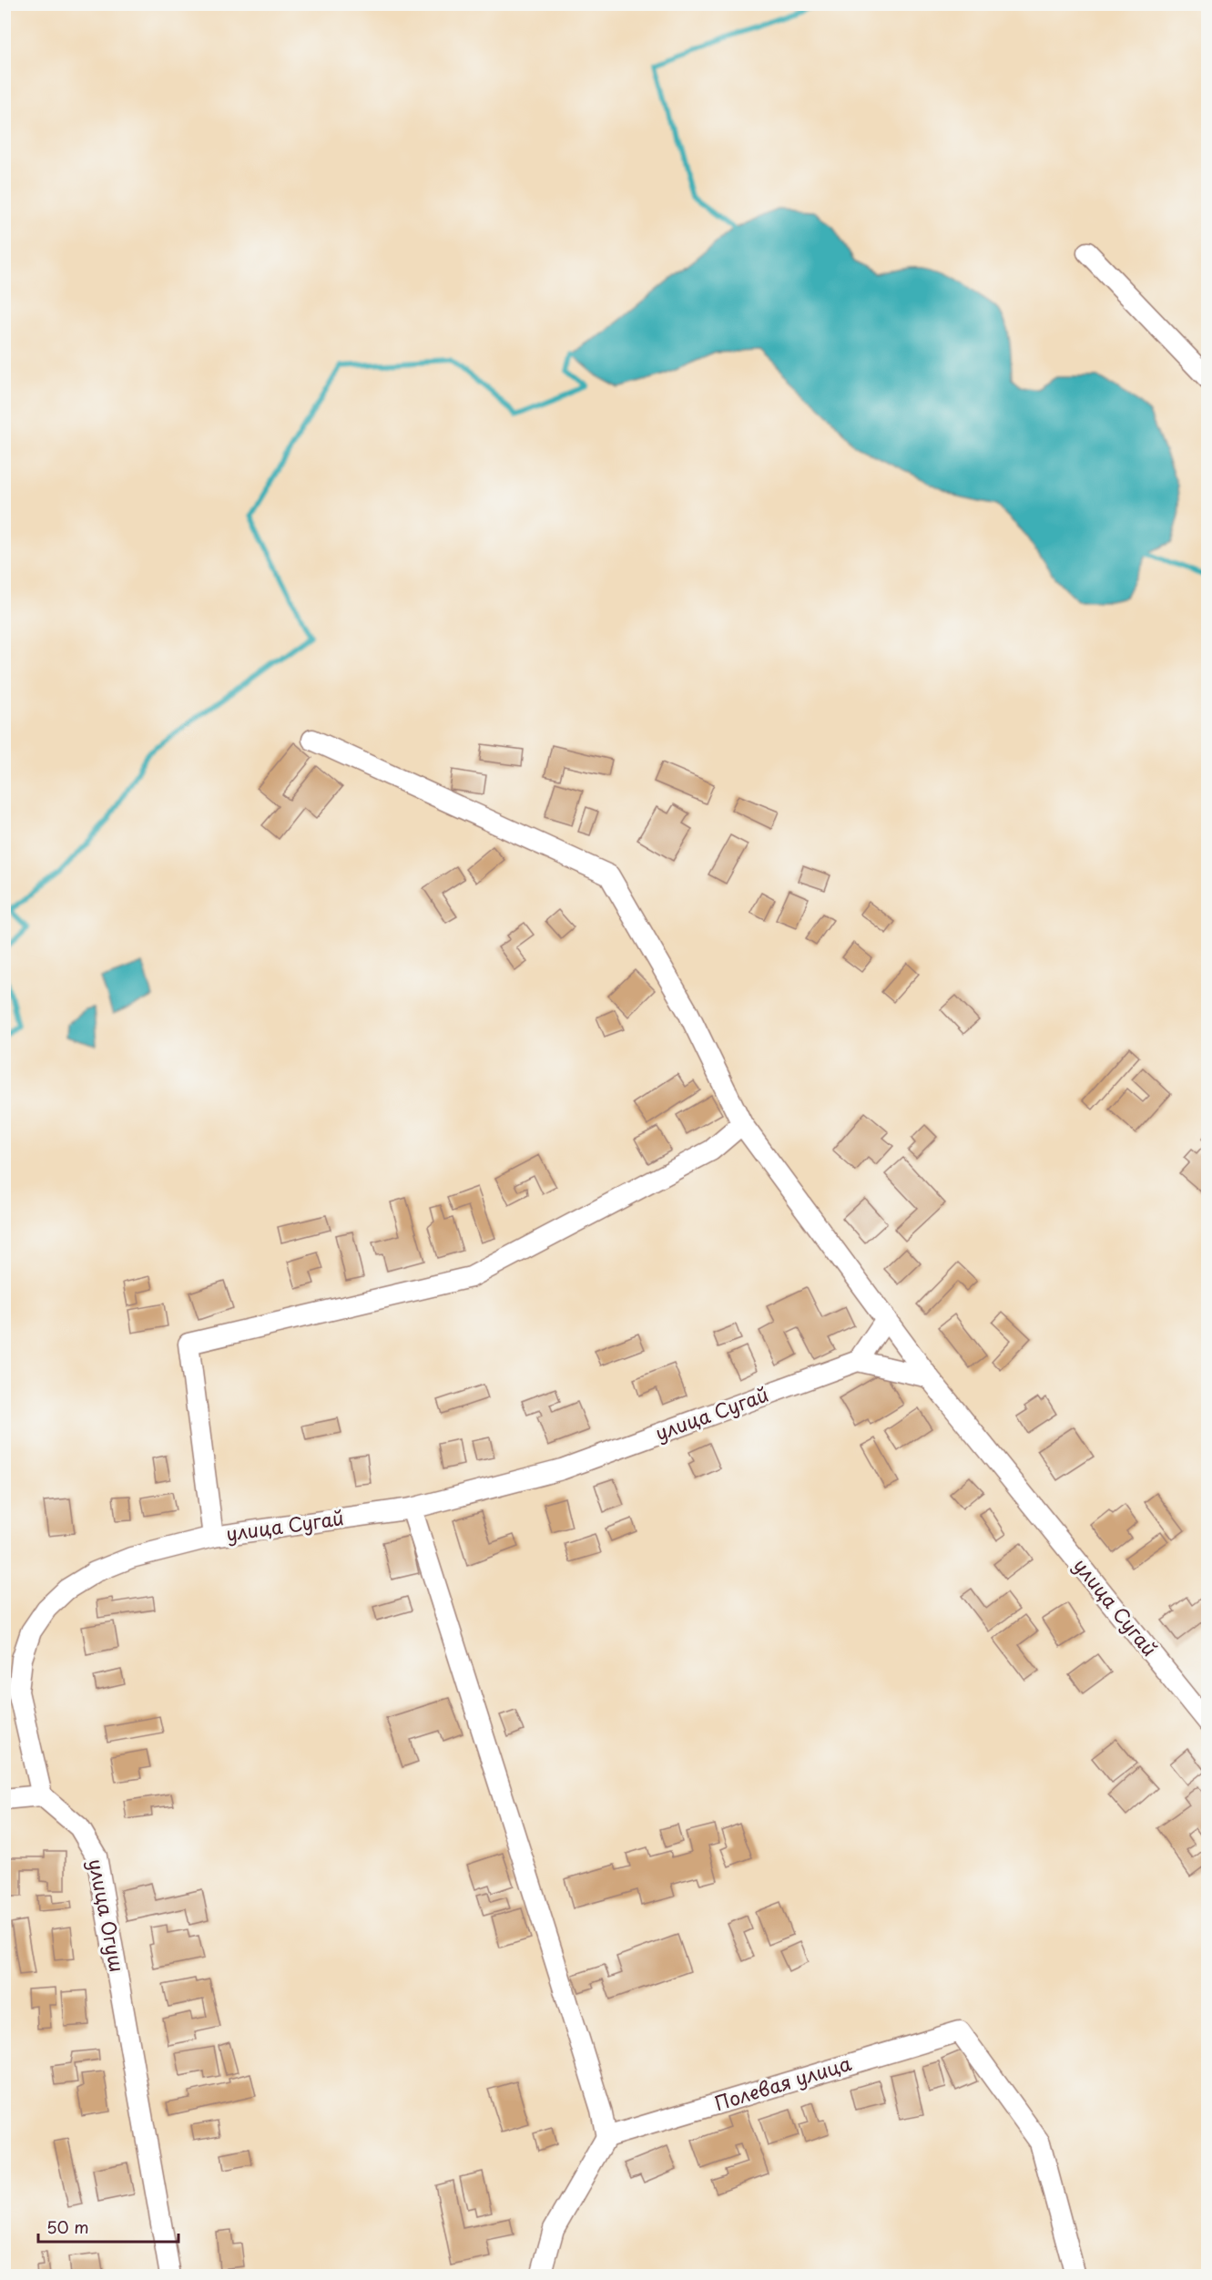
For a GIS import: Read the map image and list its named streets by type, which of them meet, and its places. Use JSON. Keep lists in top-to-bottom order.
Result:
{
  "streets": {
    "street": ["улица Сугай", "улица Огуш", "Полевая улица"]
  },
  "crossings": [
    ["улица Сугай", "улица Огуш"]
  ],
  "scale_bar": "50 m"
}
